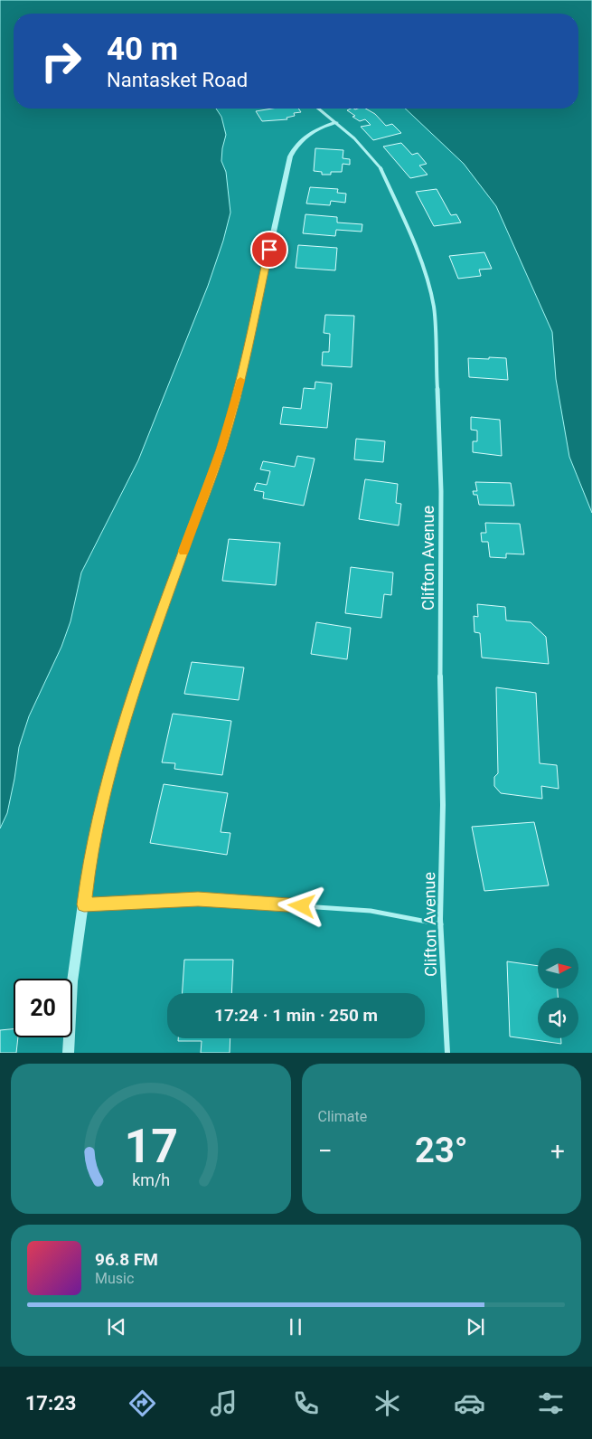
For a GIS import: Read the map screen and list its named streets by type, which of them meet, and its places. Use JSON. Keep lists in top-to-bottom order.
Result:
{
  "streets": {
    "street": ["Clifton Avenue"]
  },
  "north": "right",
  "page": {
    "turn": ["40 m", "Nantasket Road"],
    "limit": "20",
    "trip": "17:24 · 1 min · 250 m",
    "tile": "Climate",
    "heat": ["−", "23°", "+"],
    "song": ["96.8 FM", "Music"],
    "tabs": "17:23",
    "gauge": ["17", "km/h"]
  }
}
